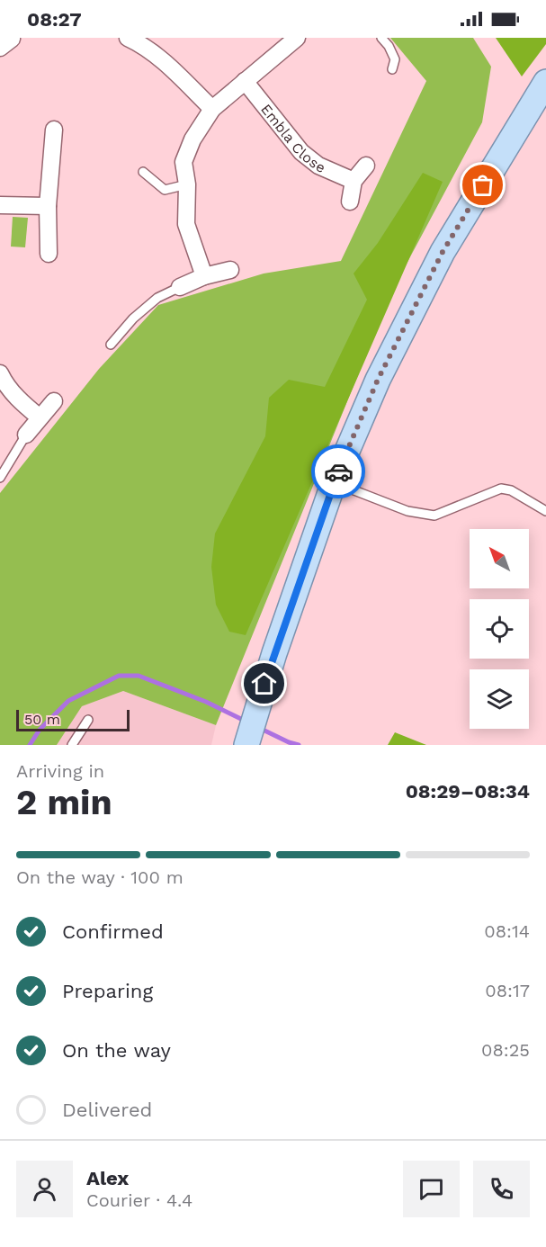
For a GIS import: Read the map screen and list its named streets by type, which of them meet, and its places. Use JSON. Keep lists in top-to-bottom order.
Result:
{
  "streets": {
    "street": ["Embla Close"]
  },
  "scale_bar": "50 m",
  "north": "top left",
  "page": {
    "status": "08:27",
    "scale": "50 m",
    "heading": ["2 min", "Arriving in", "08:29–08:34"],
    "panel": ["Alex", "Courier · 4.4"],
    "bar": "On the way · 100 m",
    "list": [
      ["Confirmed", "08:14"],
      ["Preparing", "08:17"],
      ["On the way", "08:25"],
      "Delivered"
    ]
  }
}
